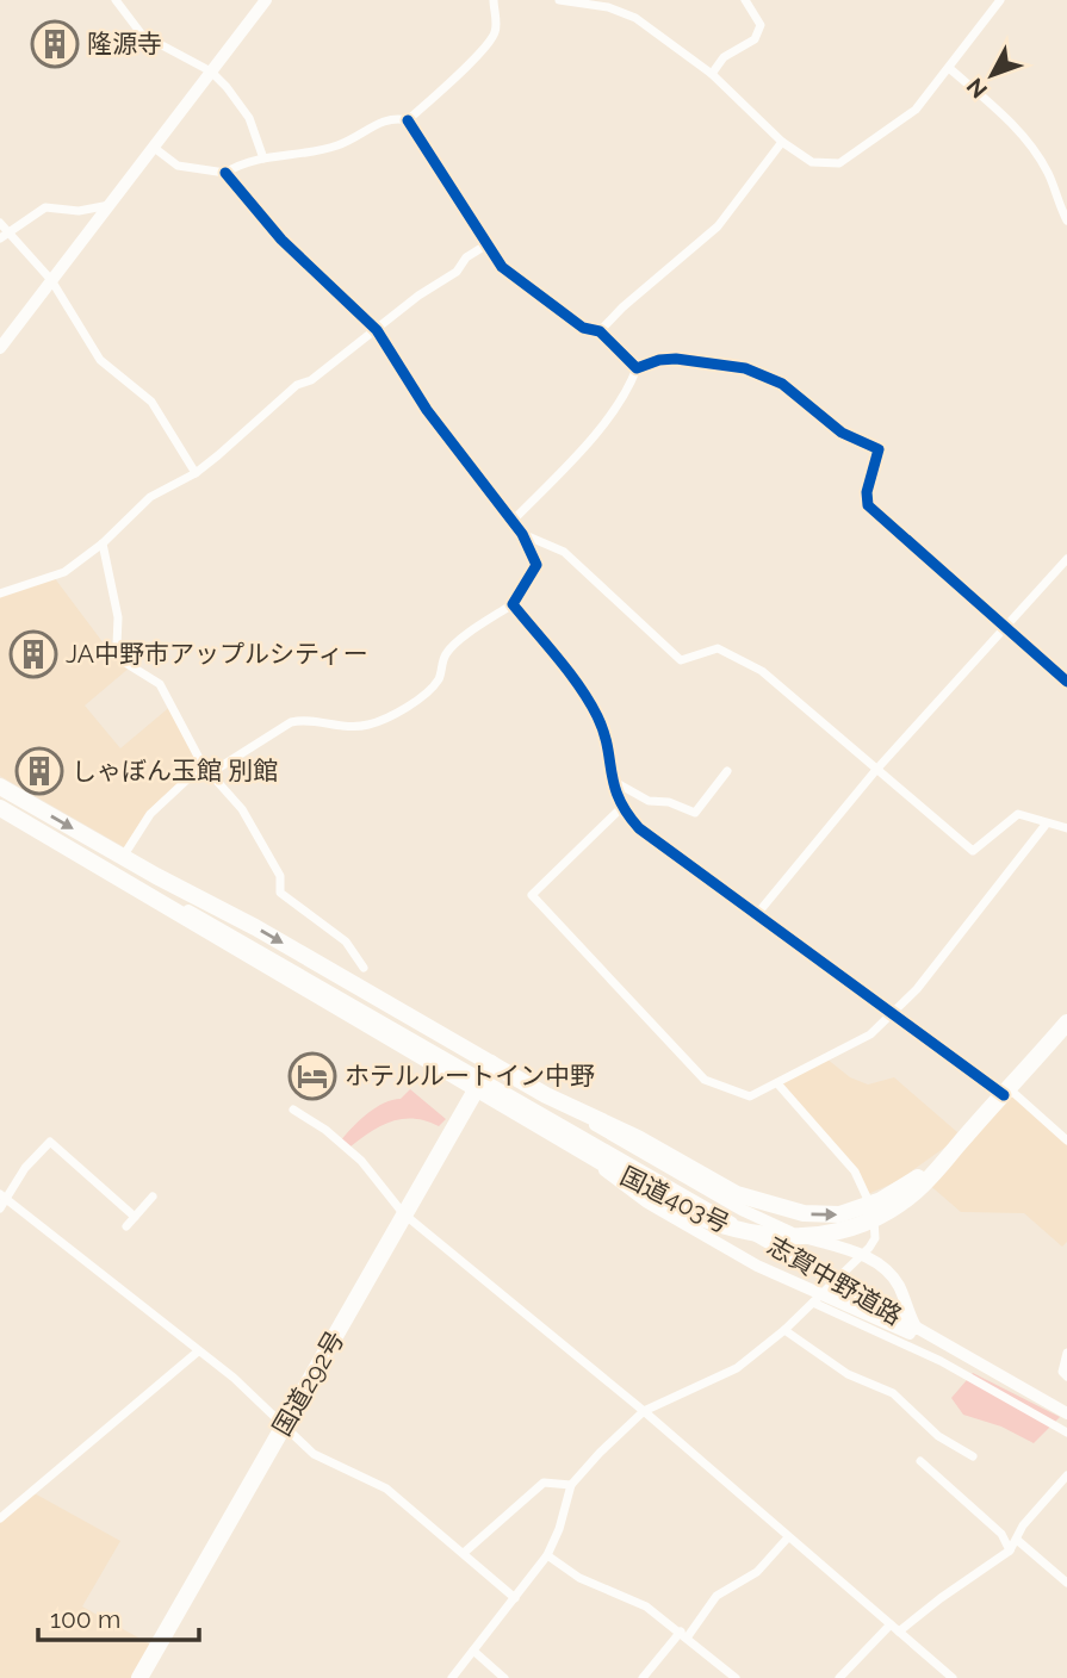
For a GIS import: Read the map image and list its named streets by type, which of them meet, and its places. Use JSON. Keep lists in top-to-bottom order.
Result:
{
  "streets": {
    "highway": ["国道403号", "国道292号"],
    "main road": ["志賀中野道路"]
  },
  "crossings": [
    ["国道403号", "国道292号"]
  ],
  "places": {
    "building": ["隆源寺", "JA中野市アップルシティー", "しゃぼん玉館 別館"],
    "hotel": ["ホテルルートイン中野"]
  },
  "scale_bar": "100 m",
  "north": "bottom left"
}
